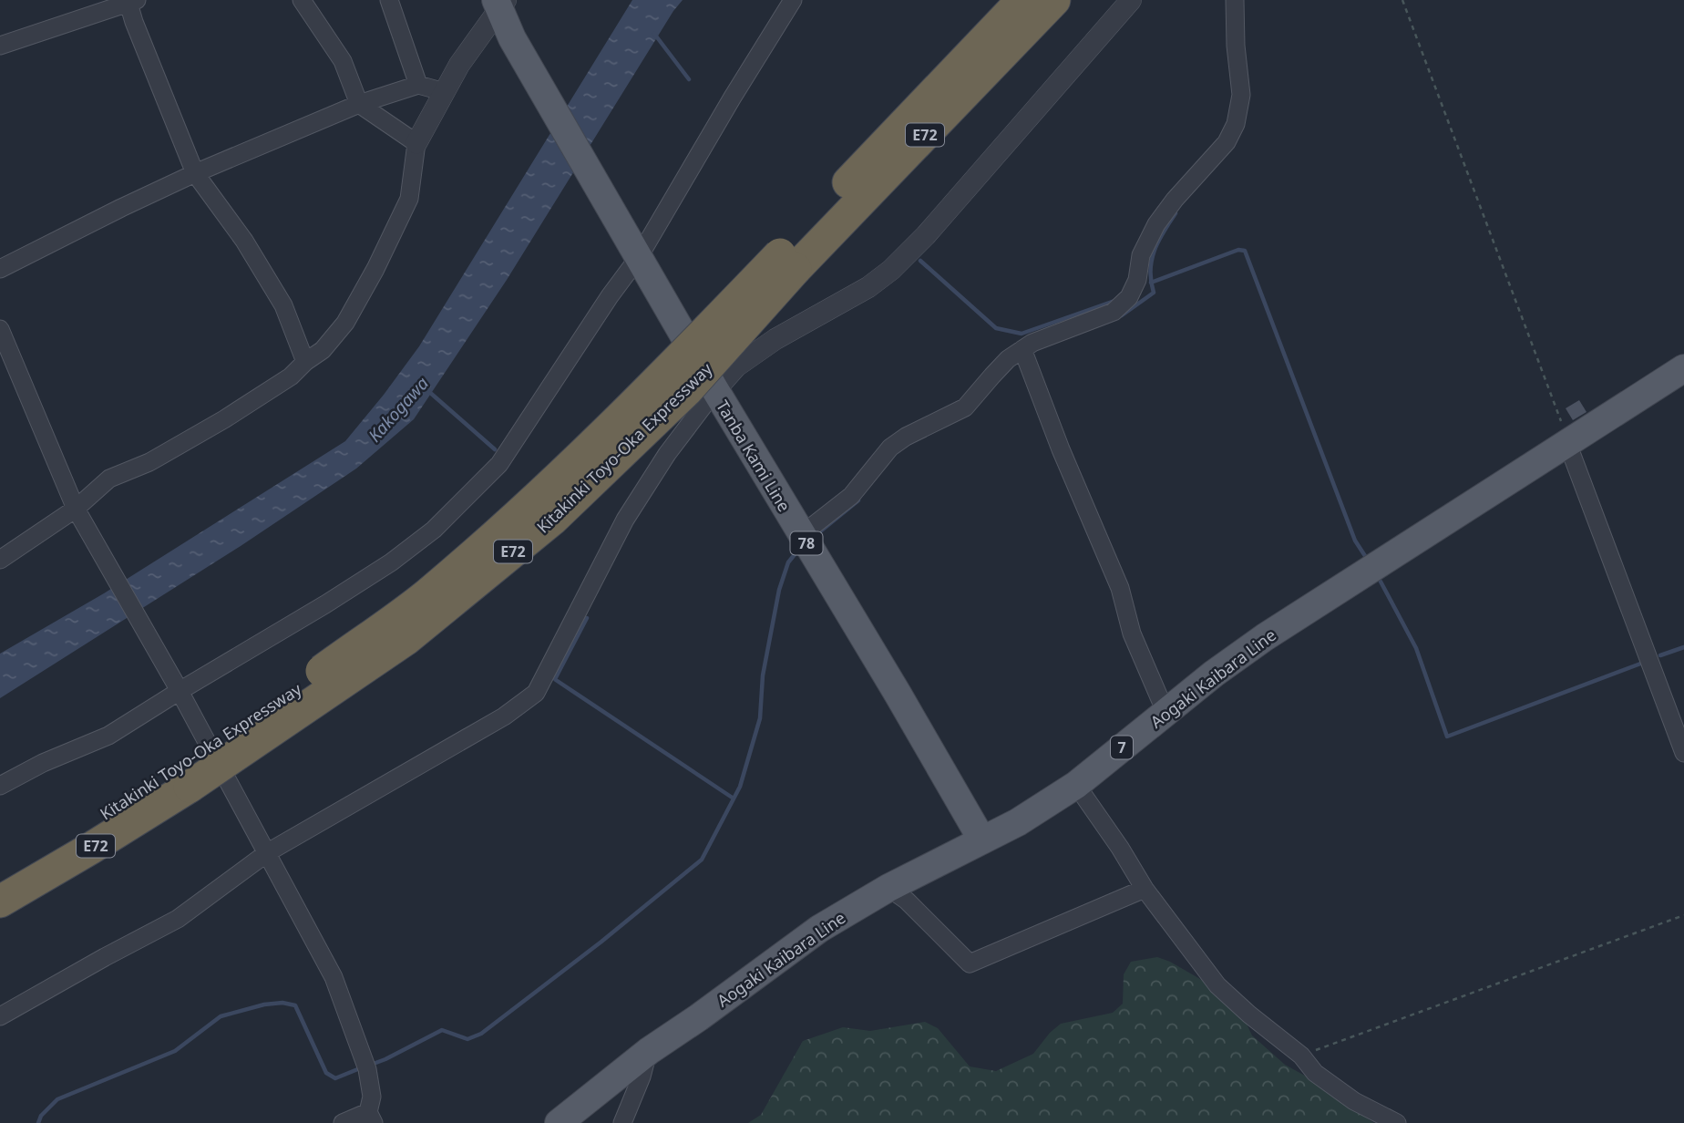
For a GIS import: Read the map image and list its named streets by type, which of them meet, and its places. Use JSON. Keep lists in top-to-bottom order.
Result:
{
  "streets": {
    "highway": ["E72", "Kitakinki Toyo-Oka Expressway"],
    "main road": [
      "Tanba Kami Line",
      "78",
      "Aogaki Kaibara Line",
      "7"
    ]
  },
  "crossings": [
    ["Tanba Kami Line", "Aogaki Kaibara Line"]
  ],
  "water": ["Kakogawa"]
}
